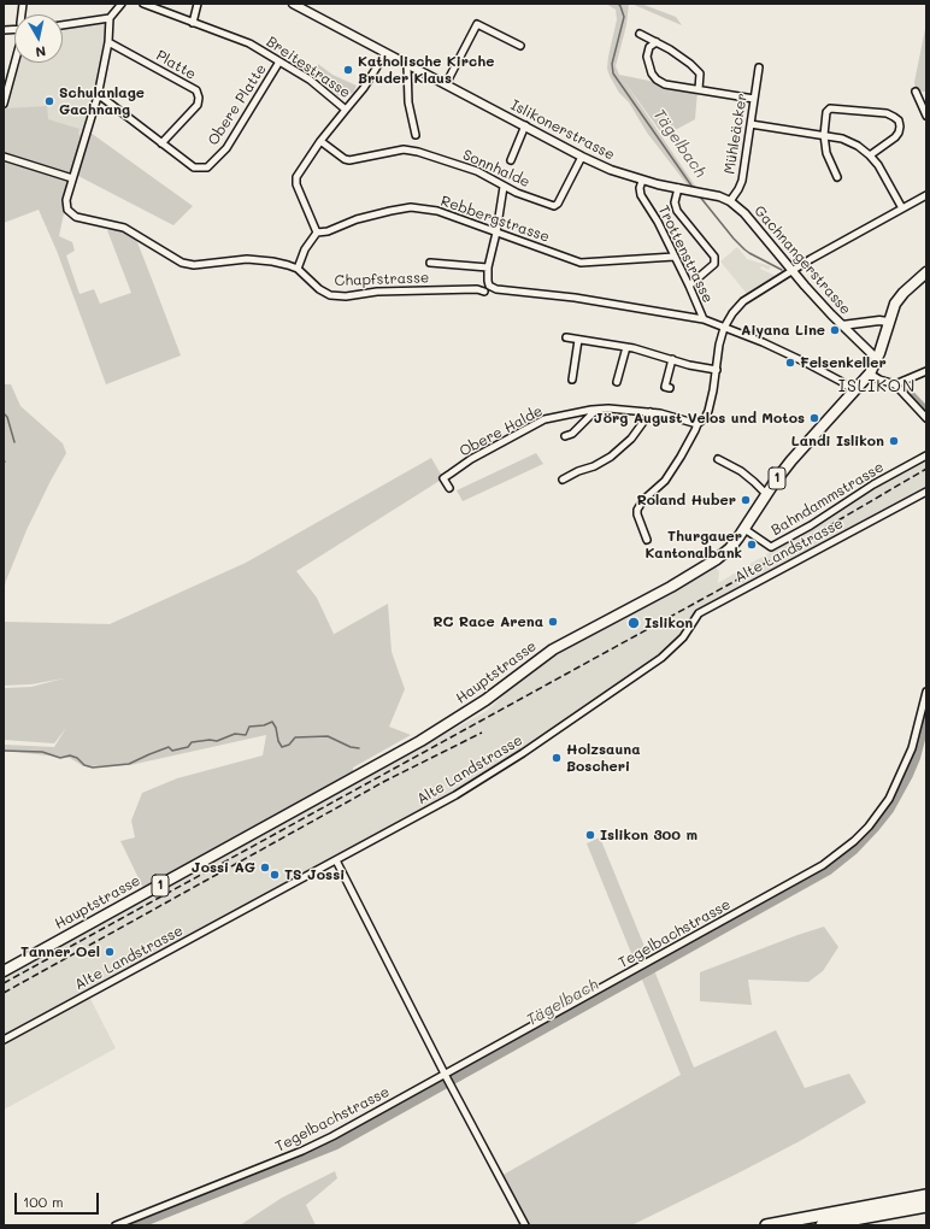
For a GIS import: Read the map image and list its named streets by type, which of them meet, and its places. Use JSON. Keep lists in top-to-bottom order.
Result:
{
  "streets": {
    "main road": ["1", "Hauptstrasse"],
    "street": [
      "Platte",
      "Breitestrasse",
      "Obere Platte",
      "Islikonerstrasse",
      "Mühleäcker",
      "Sonnhalde",
      "Rebbergstrasse",
      "Trottenstrasse",
      "Gachnangerstrasse",
      "Chapfstrasse",
      "Obere Halde",
      "Bahndammstrasse",
      "Alte Landstrasse",
      "Tegelbachstrasse"
    ]
  },
  "crossings": [
    ["Platte", "Obere Platte"],
    ["Platte", "Chapfstrasse"],
    ["Breitestrasse", "Obere Platte"],
    ["Breitestrasse", "Islikonerstrasse"],
    ["Obere Platte", "Chapfstrasse"],
    ["Islikonerstrasse", "Sonnhalde"],
    ["Islikonerstrasse", "Trottenstrasse"],
    ["Islikonerstrasse", "Gachnangerstrasse"],
    ["Mühleäcker", "Gachnangerstrasse"],
    ["Rebbergstrasse", "Trottenstrasse"],
    ["Trottenstrasse", "Hauptstrasse"],
    ["Gachnangerstrasse", "Hauptstrasse"],
    ["Bahndammstrasse", "Hauptstrasse"]
  ],
  "districts": ["ISLIKON"],
  "water": ["Tägelbach"],
  "places": [
    "Katholische Kirche Bruder Klaus",
    "Schulanlage Gachnang",
    "Aiyana Line",
    "Felsenkeller",
    "Jörg August Velos und Motos",
    "Landi Islikon",
    "Roland Huber",
    "Thurgauer Kantonalbank",
    "RC Race Arena",
    "Islikon",
    "Holzsauna Boscheri",
    "Islikon 300 m",
    "Jossi AG",
    "TS Jossi",
    "Tanner Oel"
  ],
  "scale_bar": "100 m",
  "north": "bottom"
}
